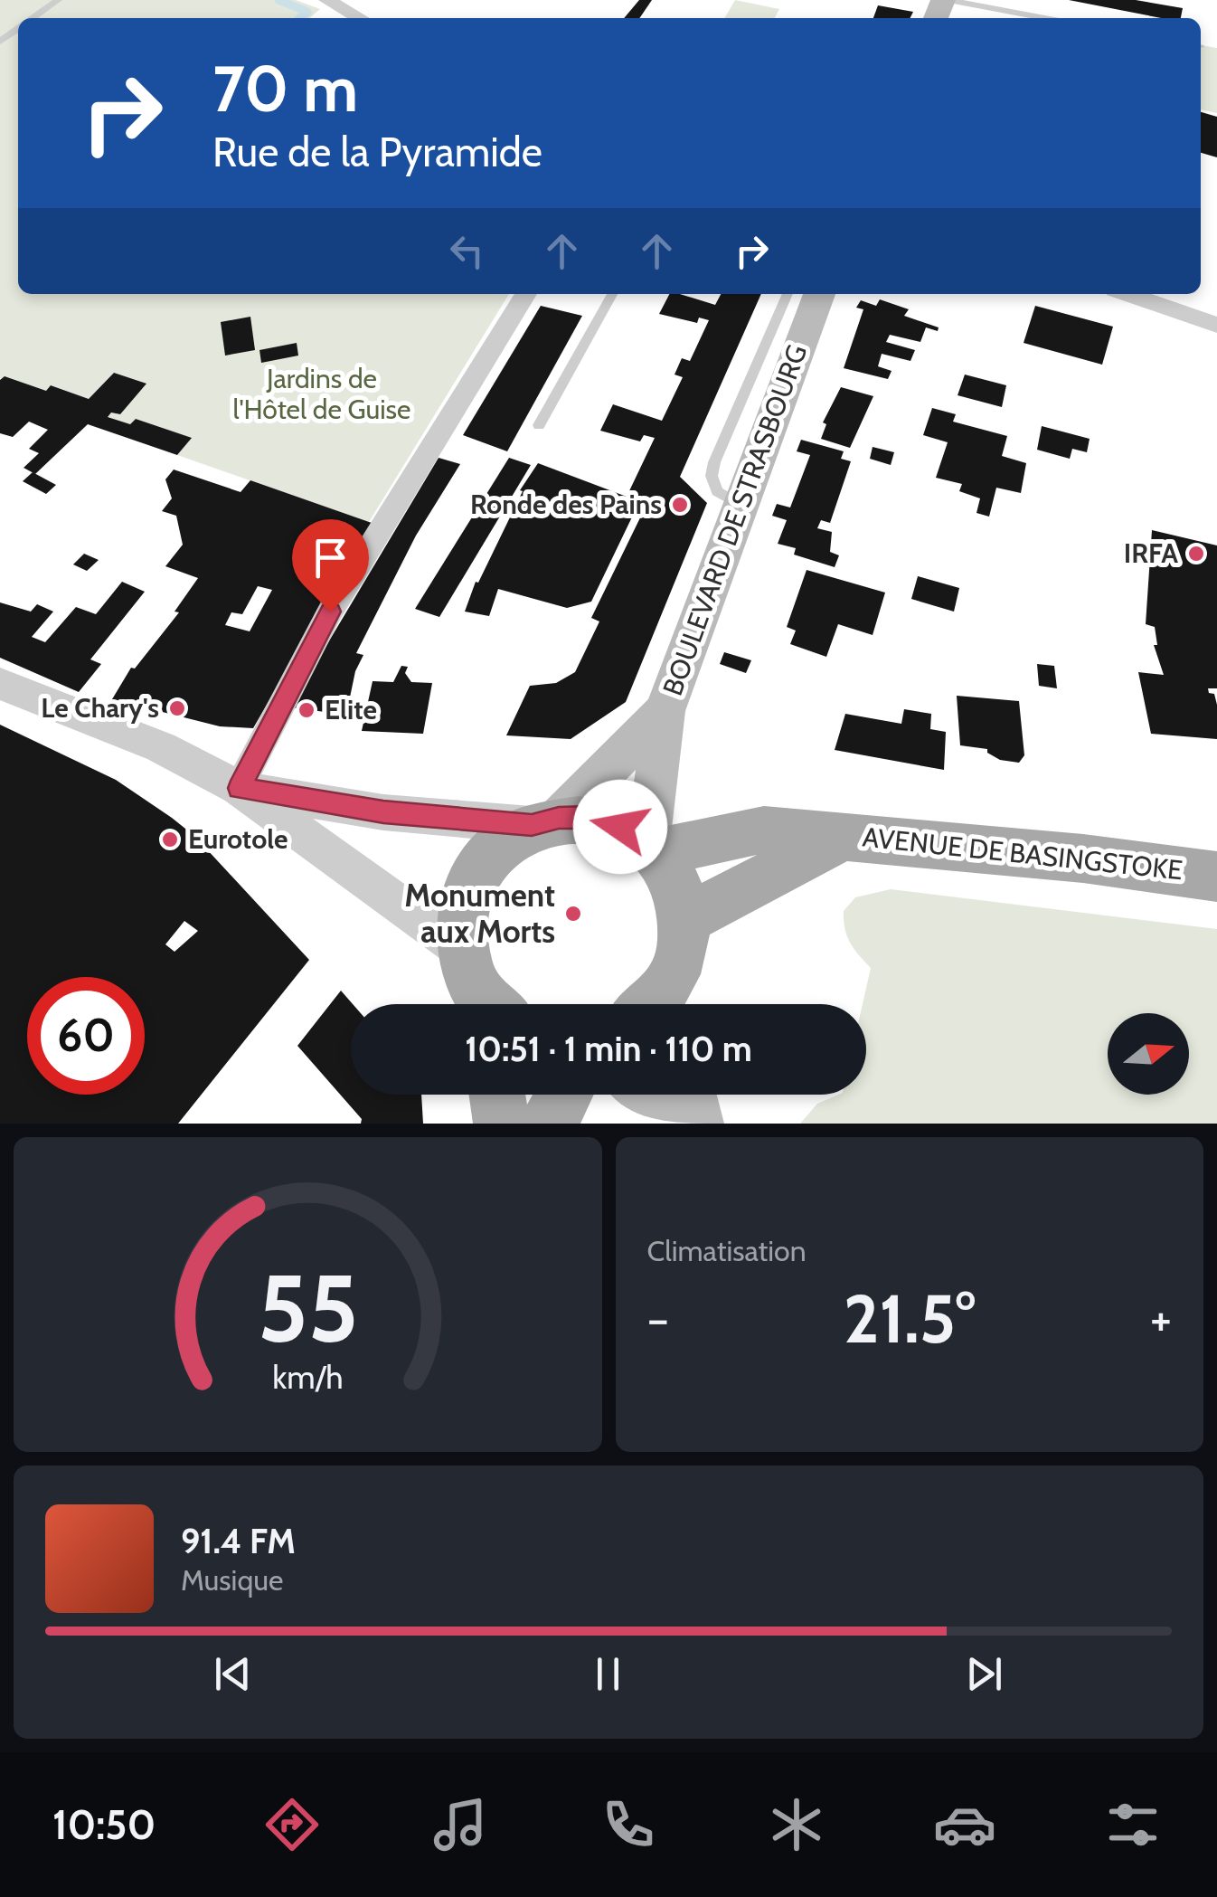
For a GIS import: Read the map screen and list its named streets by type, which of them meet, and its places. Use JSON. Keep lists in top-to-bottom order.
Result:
{
  "streets": {
    "main road": ["BOULEVARD DE STRASBOURG", "AVENUE DE BASINGSTOKE"]
  },
  "parks": ["Jardins de l'Hôtel de Guise"],
  "places": [
    "Ronde des Pains",
    "IRFA",
    "Le Chary's",
    "Elite",
    "Eurotole",
    "Monument aux Morts"
  ],
  "north": "right",
  "page": {
    "turn": ["70 m", "Rue de la Pyramide"],
    "limit": "60",
    "trip": "10:51 · 1 min · 110 m",
    "tile": "Climatisation",
    "heat": ["−", "21.5°", "+"],
    "song": ["91.4 FM", "Musique"],
    "tabs": "10:50",
    "gauge": ["55", "km/h"]
  }
}
